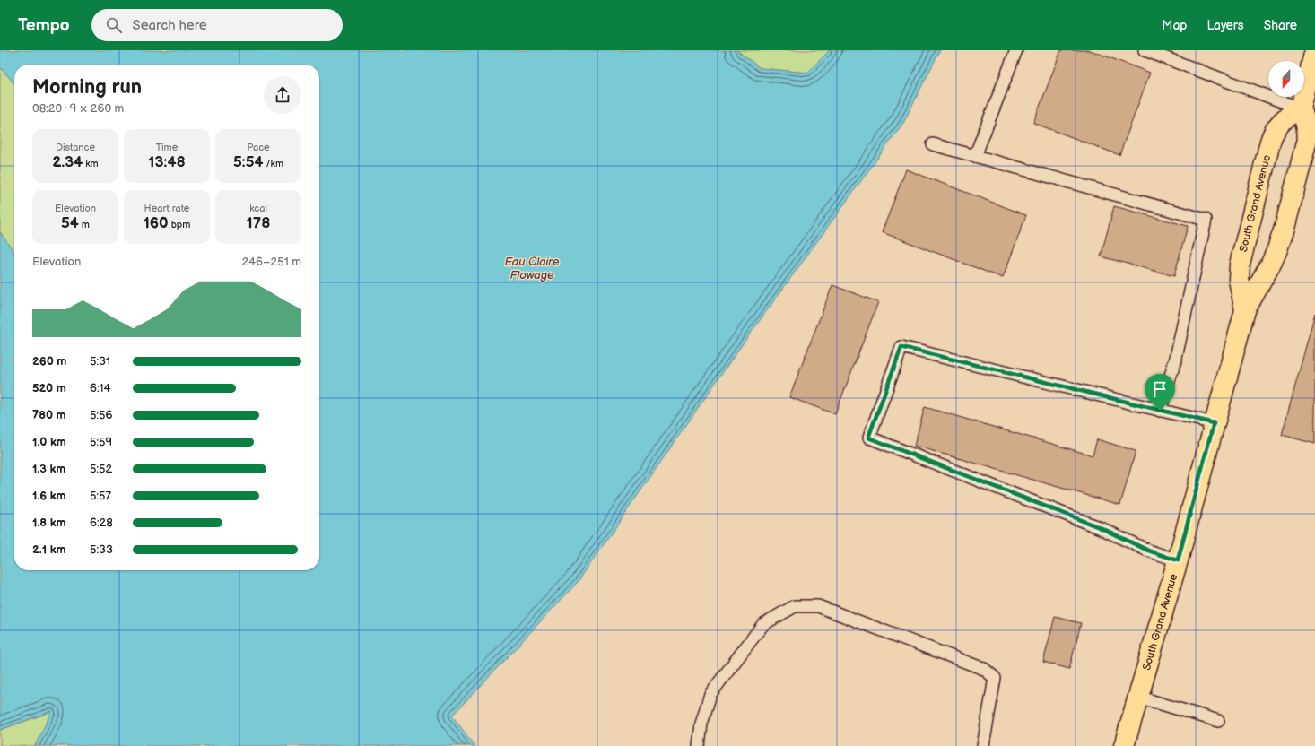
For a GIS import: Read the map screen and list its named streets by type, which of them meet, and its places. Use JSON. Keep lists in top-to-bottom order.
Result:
{
  "streets": {
    "main road": ["South Grand Avenue"]
  },
  "water": ["Eau Claire Flowage"],
  "north": "bottom",
  "page": {
    "header": "Tempo",
    "search": "Search here",
    "nav": ["Map", "Layers", "Share"],
    "heading": ["Morning run", "08:20 · 9 × 260 m"],
    "stats": [
      ["Distance", "2.34 km"],
      ["Time", "13:48"],
      ["Pace", "5:54 /km"],
      ["Elevation", "54 m"],
      ["Heart rate", "160 bpm"],
      ["kcal", "178"]
    ],
    "chart": ["Elevation", "246–251 m"],
    "list": [
      {
        "name": "260 m",
        "note": "5:31"
      },
      {
        "name": "520 m",
        "note": "6:14"
      },
      {
        "name": "780 m",
        "note": "5:56"
      },
      {
        "name": "1.0 km",
        "note": "5:59"
      },
      {
        "name": "1.3 km",
        "note": "5:52"
      },
      {
        "name": "1.6 km",
        "note": "5:57"
      },
      {
        "name": "1.8 km",
        "note": "6:28"
      },
      {
        "name": "2.1 km",
        "note": "5:33"
      }
    ]
  }
}
